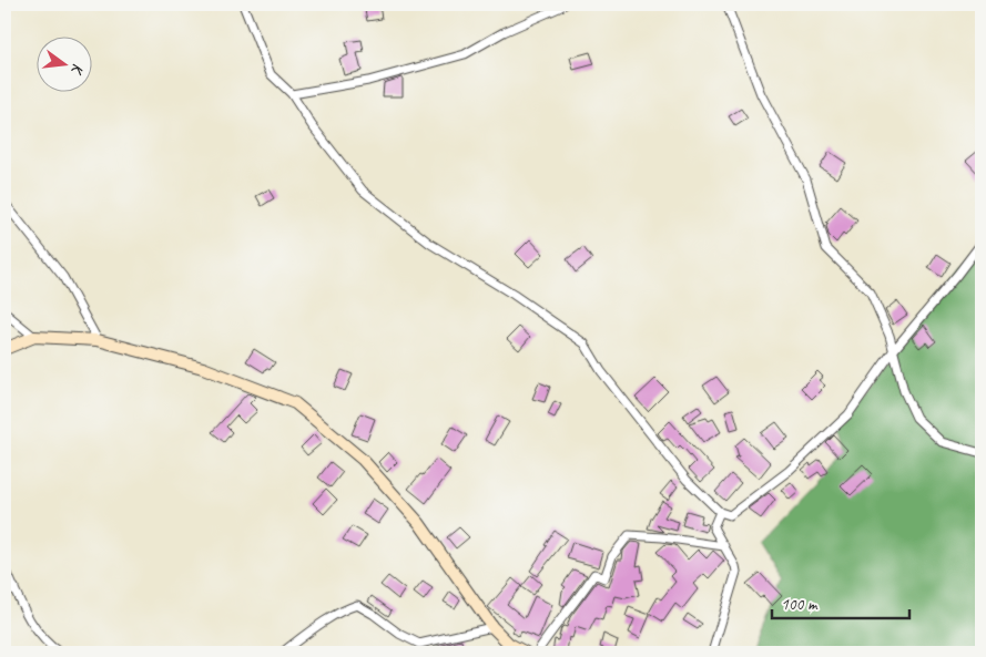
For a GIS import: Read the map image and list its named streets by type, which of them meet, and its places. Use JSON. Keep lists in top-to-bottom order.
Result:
{
  "scale_bar": "100 m",
  "north": "right"
}
